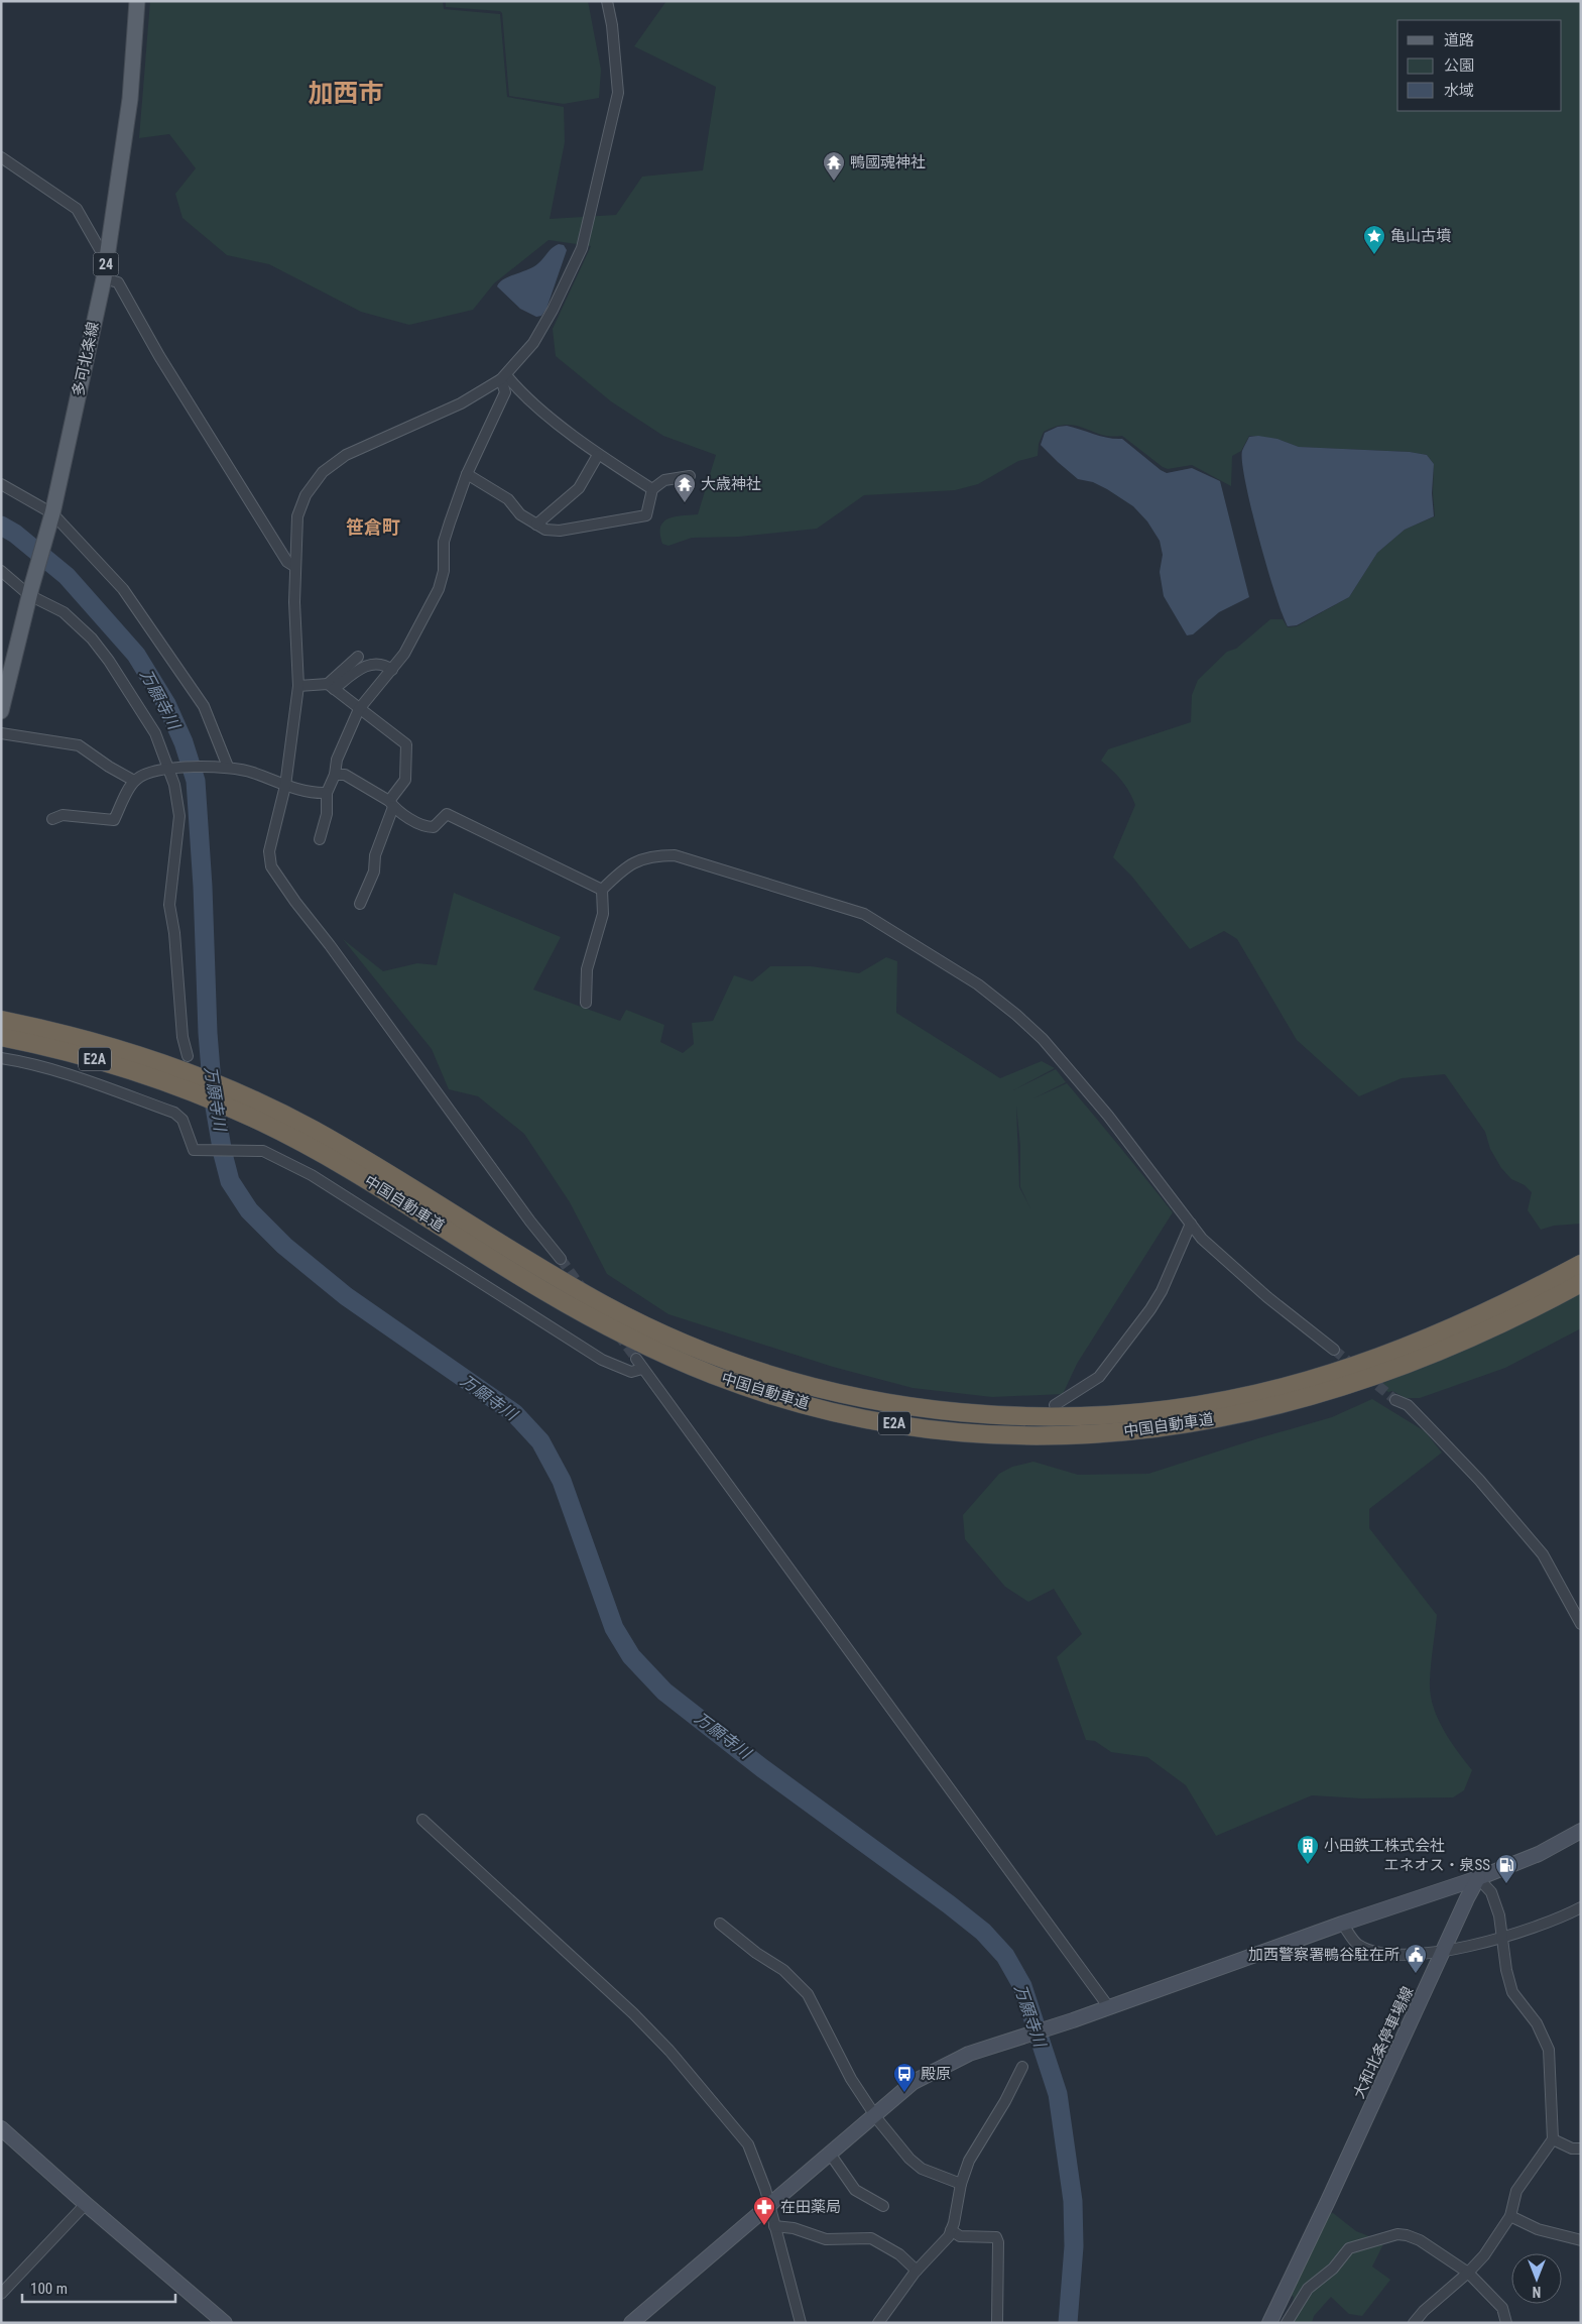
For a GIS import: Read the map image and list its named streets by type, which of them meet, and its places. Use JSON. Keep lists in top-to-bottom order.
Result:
{
  "streets": {
    "highway": ["E2A", "中国自動車道"],
    "main road": ["24", "多可北条線"],
    "street": ["大和北条停車場線"]
  },
  "districts": ["加西市", "笹倉町"],
  "water": ["万願寺川"],
  "places": {
    "temple": ["鴨國魂神社", "大歳神社"],
    "place": ["亀山古墳"],
    "building": ["小田鉄工株式会社"],
    "fuel station": ["エネオス・泉SS"],
    "public building": ["加西警察署鴨谷駐在所"],
    "bus stop": ["殿原"],
    "pharmacy": ["在田薬局"]
  },
  "legend": ["道路", "公園", "水域"],
  "scale_bar": "100 m",
  "north": "bottom"
}
